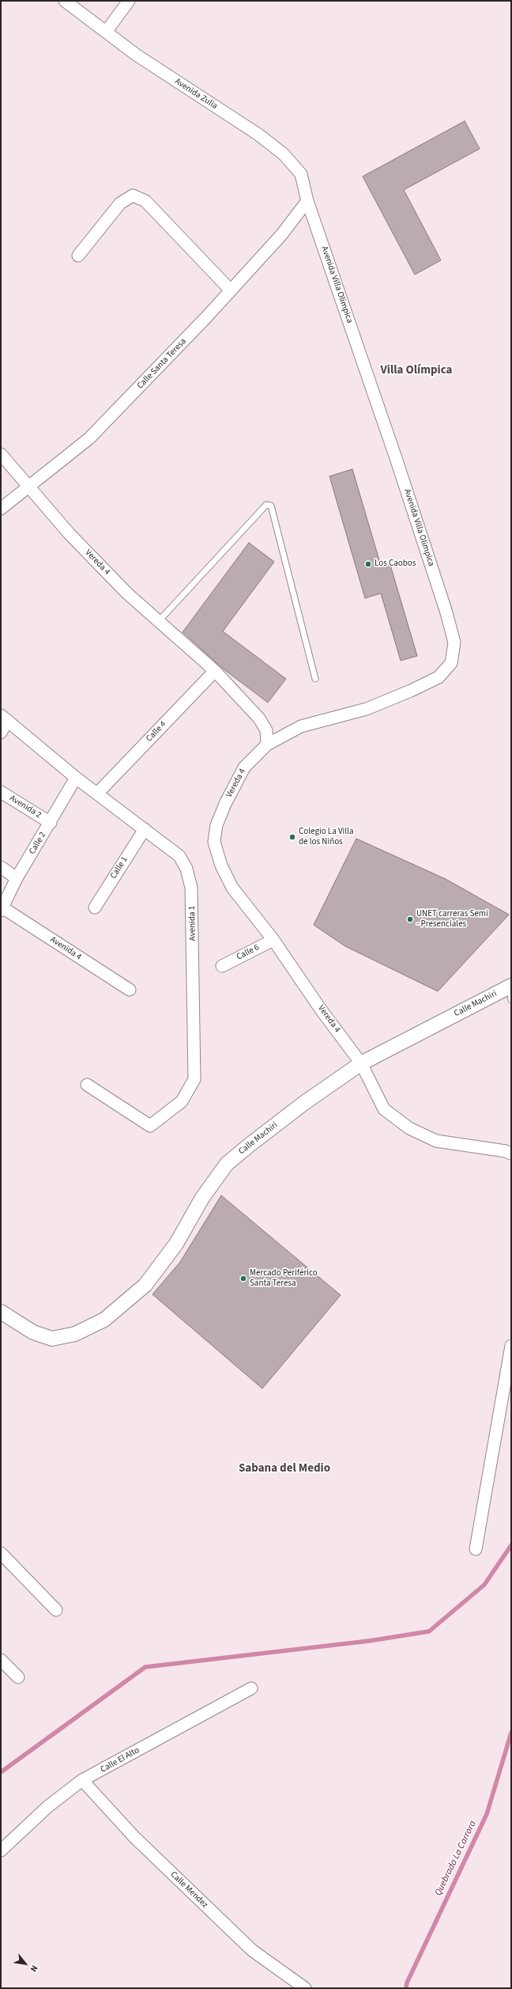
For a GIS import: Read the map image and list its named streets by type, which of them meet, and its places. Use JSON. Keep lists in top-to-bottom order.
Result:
{
  "streets": {
    "street": [
      "Avenida Zulia",
      "Avenida Villa Olimpica",
      "Calle Santa Teresa",
      "Vereda 4",
      "Calle 4",
      "Avenida 2",
      "Calle 2",
      "Calle 1",
      "Avenida 1",
      "Avenida 4",
      "Calle 6",
      "Calle Machiri",
      "Calle El Alto",
      "Calle Mendez"
    ]
  },
  "crossings": [
    ["Avenida Zulia", "Avenida Villa Olimpica"],
    ["Avenida Zulia", "Calle Santa Teresa"],
    ["Avenida Villa Olimpica", "Calle Santa Teresa"],
    ["Avenida Villa Olimpica", "Vereda 4"],
    ["Calle Santa Teresa", "Vereda 4"],
    ["Vereda 4", "Calle 4"],
    ["Vereda 4", "Calle 6"],
    ["Vereda 4", "Calle Machiri"],
    ["Calle 4", "Avenida 1"],
    ["Avenida 2", "Calle 2"],
    ["Calle 2", "Avenida 1"],
    ["Calle 2", "Avenida 4"],
    ["Calle 1", "Avenida 1"],
    ["Calle El Alto", "Calle Mendez"]
  ],
  "districts": ["Villa Olímpica", "Sabana del Medio"],
  "water": ["Quebrada La Carrora"],
  "places": [
    "Los Caobos",
    "Colegio La Villa de los Niños",
    "UNET carreras Semi - Presenciales",
    "Mercado Periférico Santa Teresa"
  ],
  "north": "bottom right"
}
